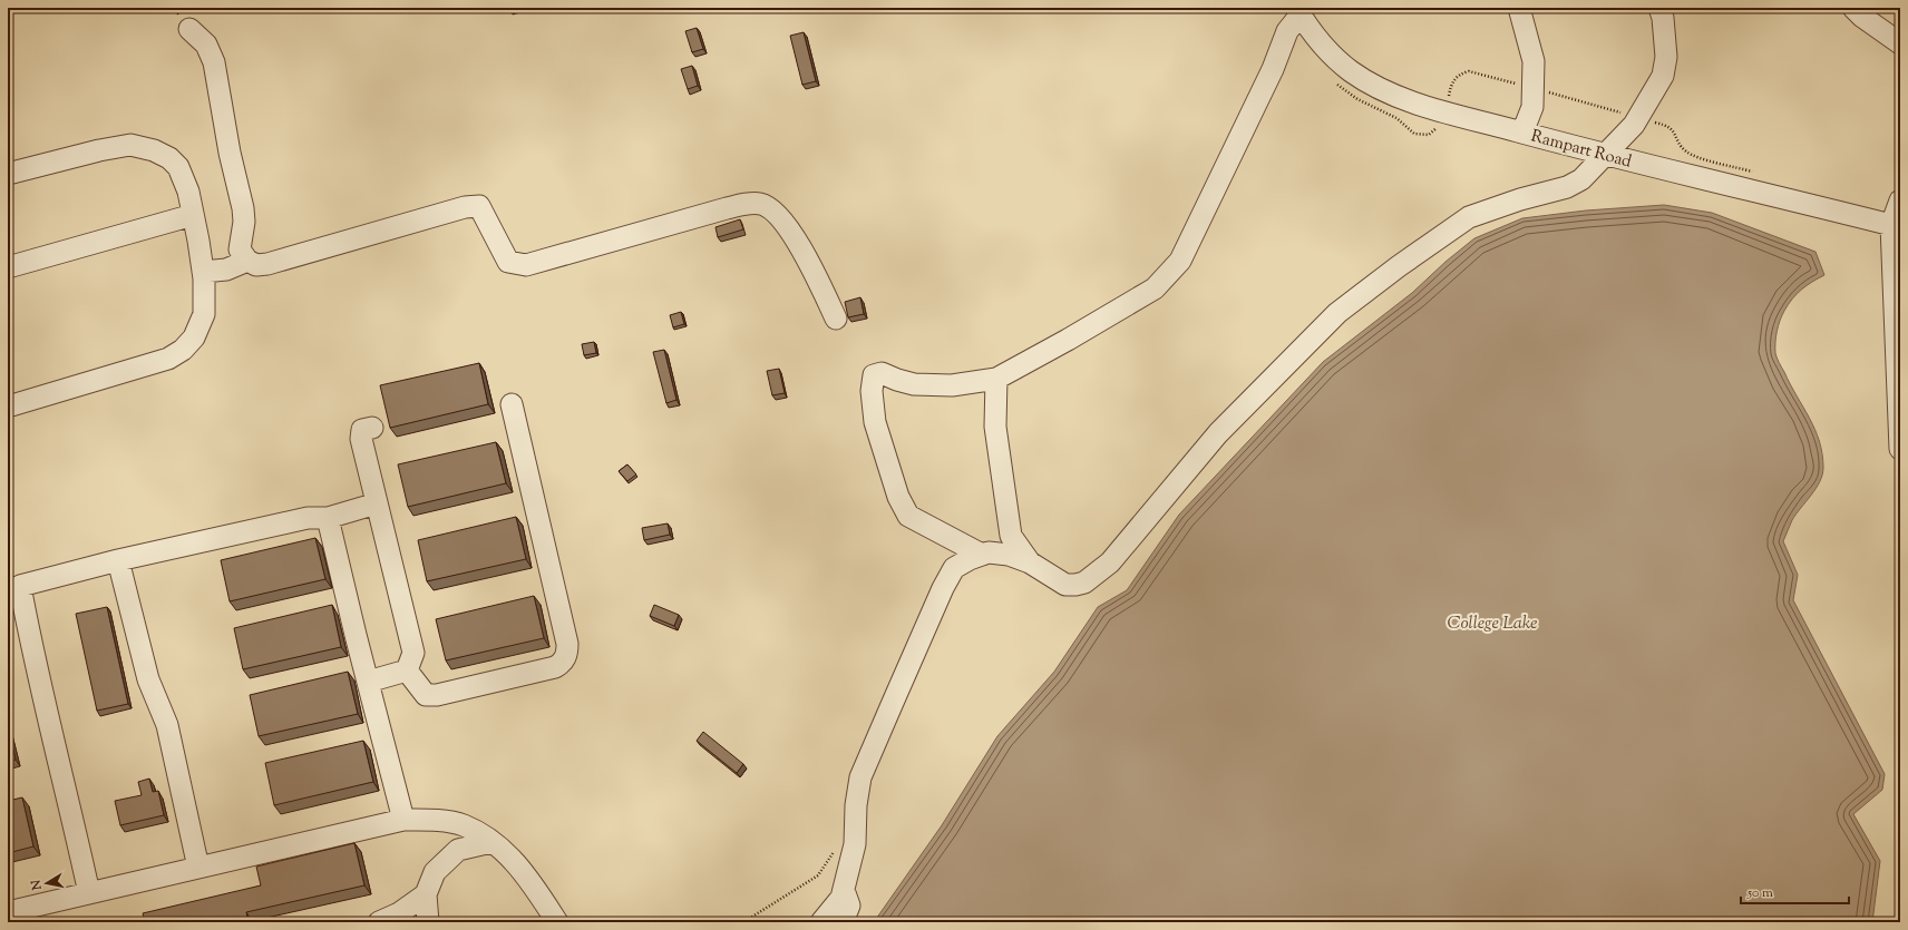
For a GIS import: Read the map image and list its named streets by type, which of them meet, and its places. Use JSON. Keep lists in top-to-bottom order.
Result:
{
  "streets": {
    "street": ["Rampart Road"]
  },
  "water": ["College Lake"],
  "scale_bar": "50 m",
  "north": "left"
}
